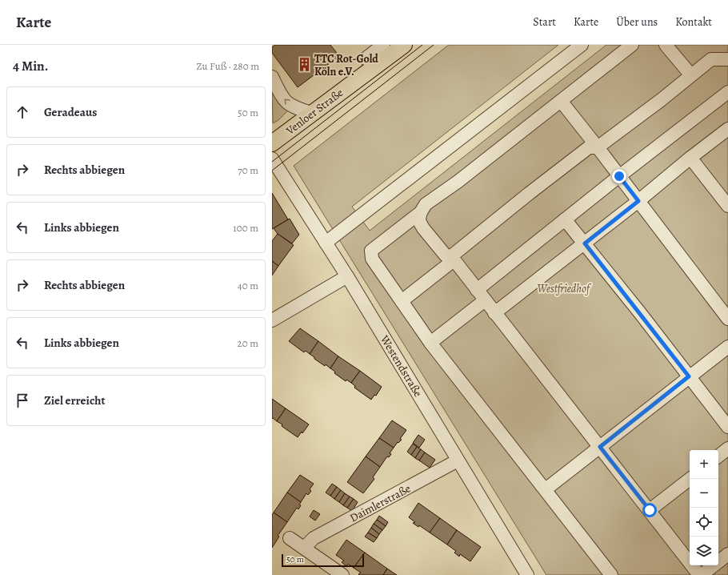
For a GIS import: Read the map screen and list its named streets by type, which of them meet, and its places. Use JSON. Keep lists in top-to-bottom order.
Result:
{
  "streets": {
    "main road": ["Venloer Straße"],
    "street": ["Westendstraße", "Daimlerstraße"]
  },
  "crossings": [
    ["Westendstraße", "Daimlerstraße"]
  ],
  "parks": ["Westfriedhof"],
  "places": {
    "building": ["TTC Rot-Gold Köln e.V."]
  },
  "scale_bar": "50 m",
  "page": {
    "header": "Karte",
    "nav": [
      "Start",
      "Karte",
      "Über uns",
      "Kontakt"
    ],
    "heading": ["4 Min.", "Zu Fuß · 280 m"],
    "list": [
      ["Geradeaus", "50 m"],
      ["Rechts abbiegen", "70 m"],
      ["Links abbiegen", "100 m"],
      ["Rechts abbiegen", "40 m"],
      ["Links abbiegen", "20 m"],
      "Ziel erreicht"
    ],
    "map_buttons": ["+", "−"],
    "scale": "50 m"
  }
}
